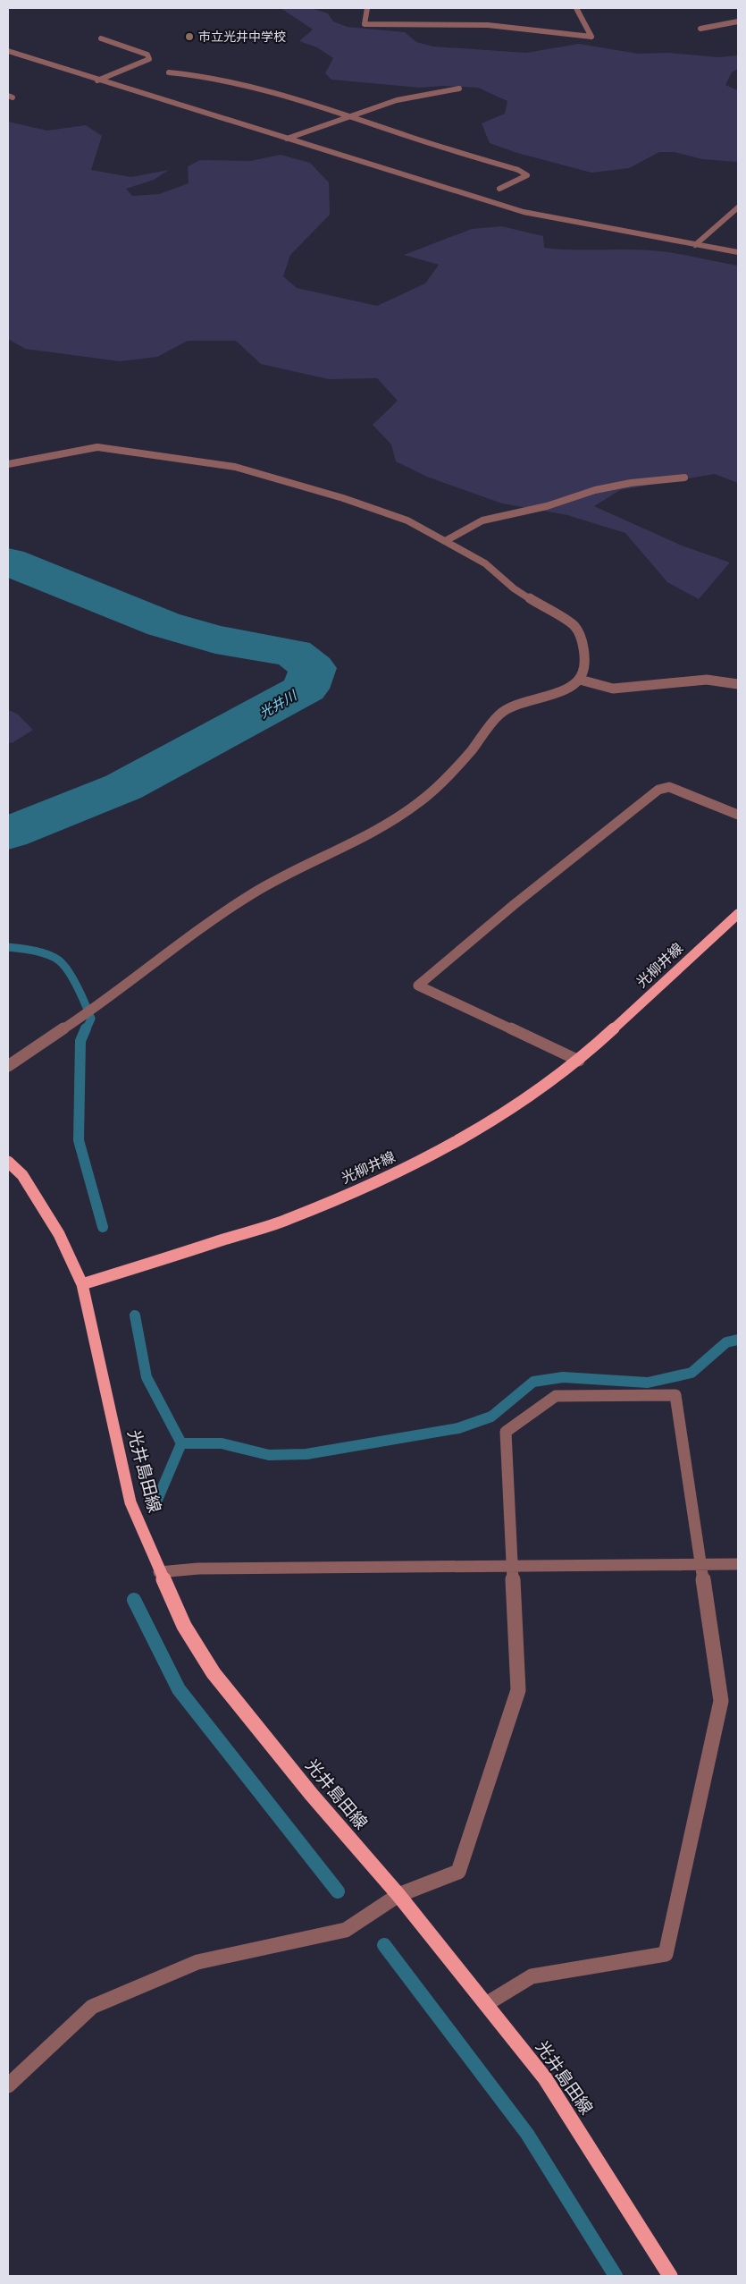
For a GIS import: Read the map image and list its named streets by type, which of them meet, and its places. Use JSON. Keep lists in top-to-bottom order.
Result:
{
  "streets": {
    "main road": ["光柳井線", "光井島田線"]
  },
  "crossings": [
    ["光柳井線", "光井島田線"]
  ],
  "water": ["光井川"],
  "places": ["市立光井中学校"]
}
